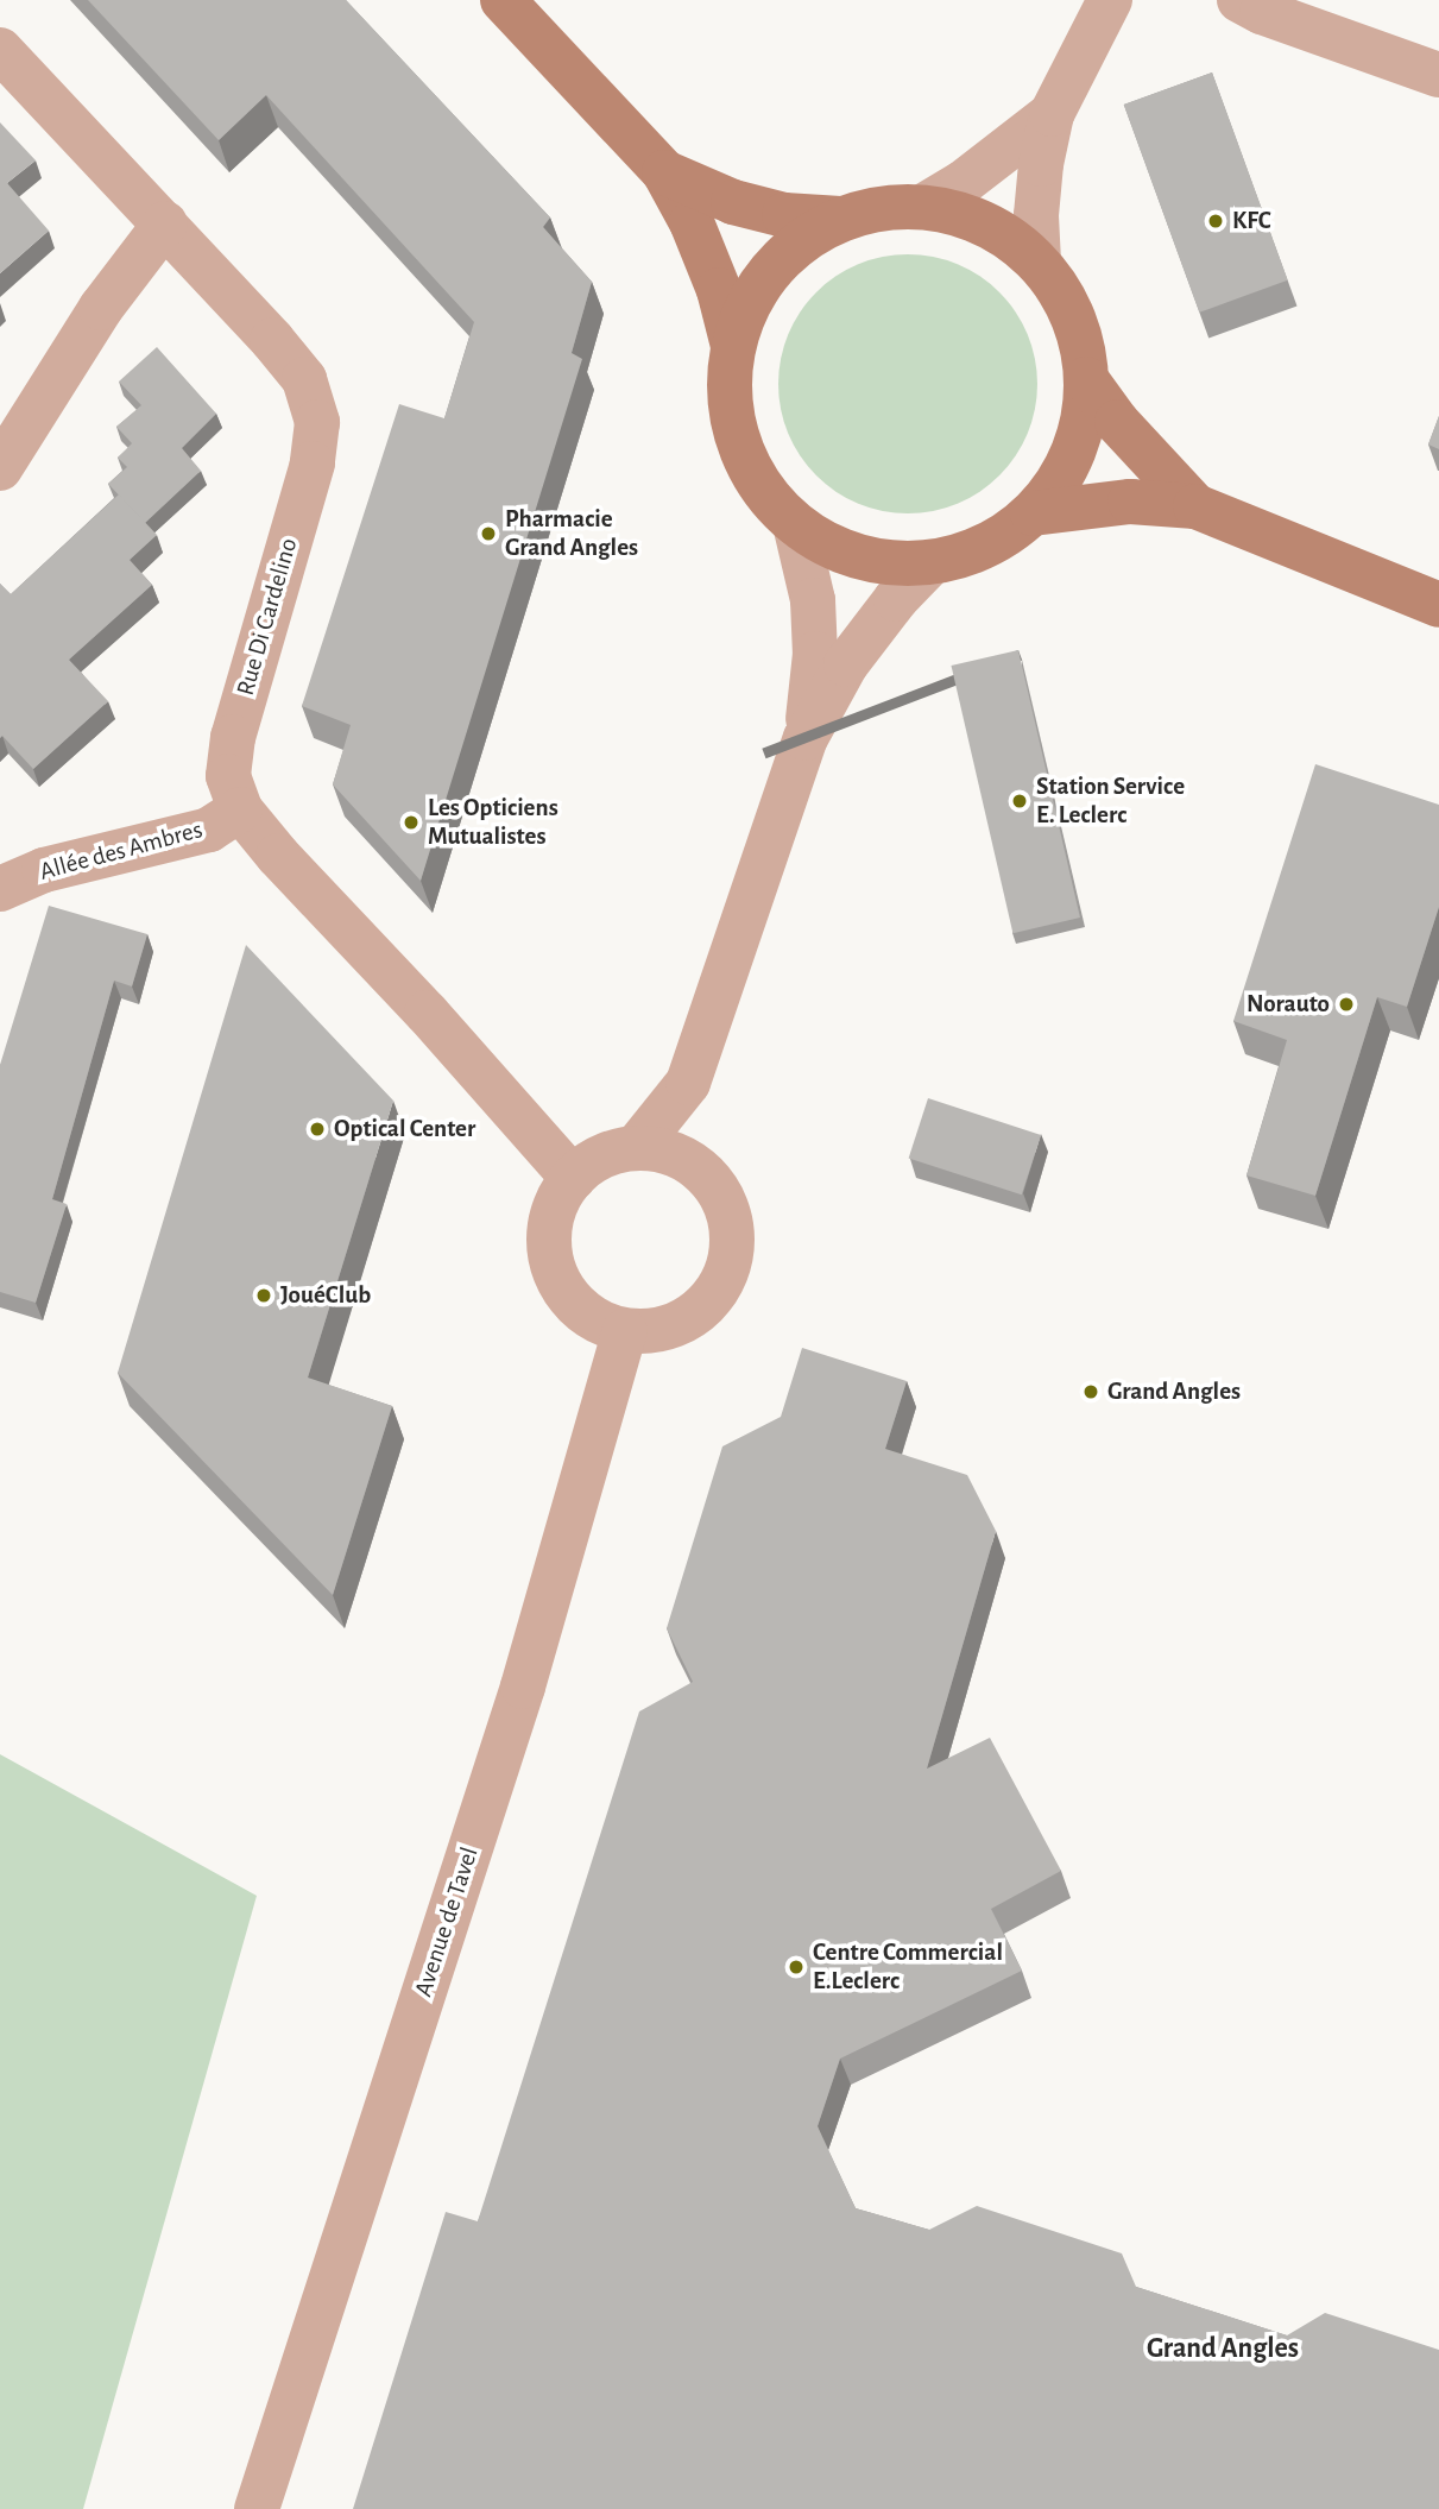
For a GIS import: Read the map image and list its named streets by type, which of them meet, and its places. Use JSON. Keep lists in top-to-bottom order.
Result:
{
  "streets": {
    "street": ["Rue Di Cardelino", "Allée des Ambres", "Avenue de Tavel"]
  },
  "crossings": [
    ["Rue Di Cardelino", "Allée des Ambres"],
    ["Rue Di Cardelino", "Avenue de Tavel"]
  ],
  "districts": ["Grand Angles"],
  "places": [
    "KFC",
    "Pharmacie Grand Angles",
    "Station Service E. Leclerc",
    "Les Opticiens Mutualistes",
    "Norauto",
    "Optical Center",
    "JouéClub",
    "Grand Angles",
    "Centre Commercial E.Leclerc"
  ]
}
